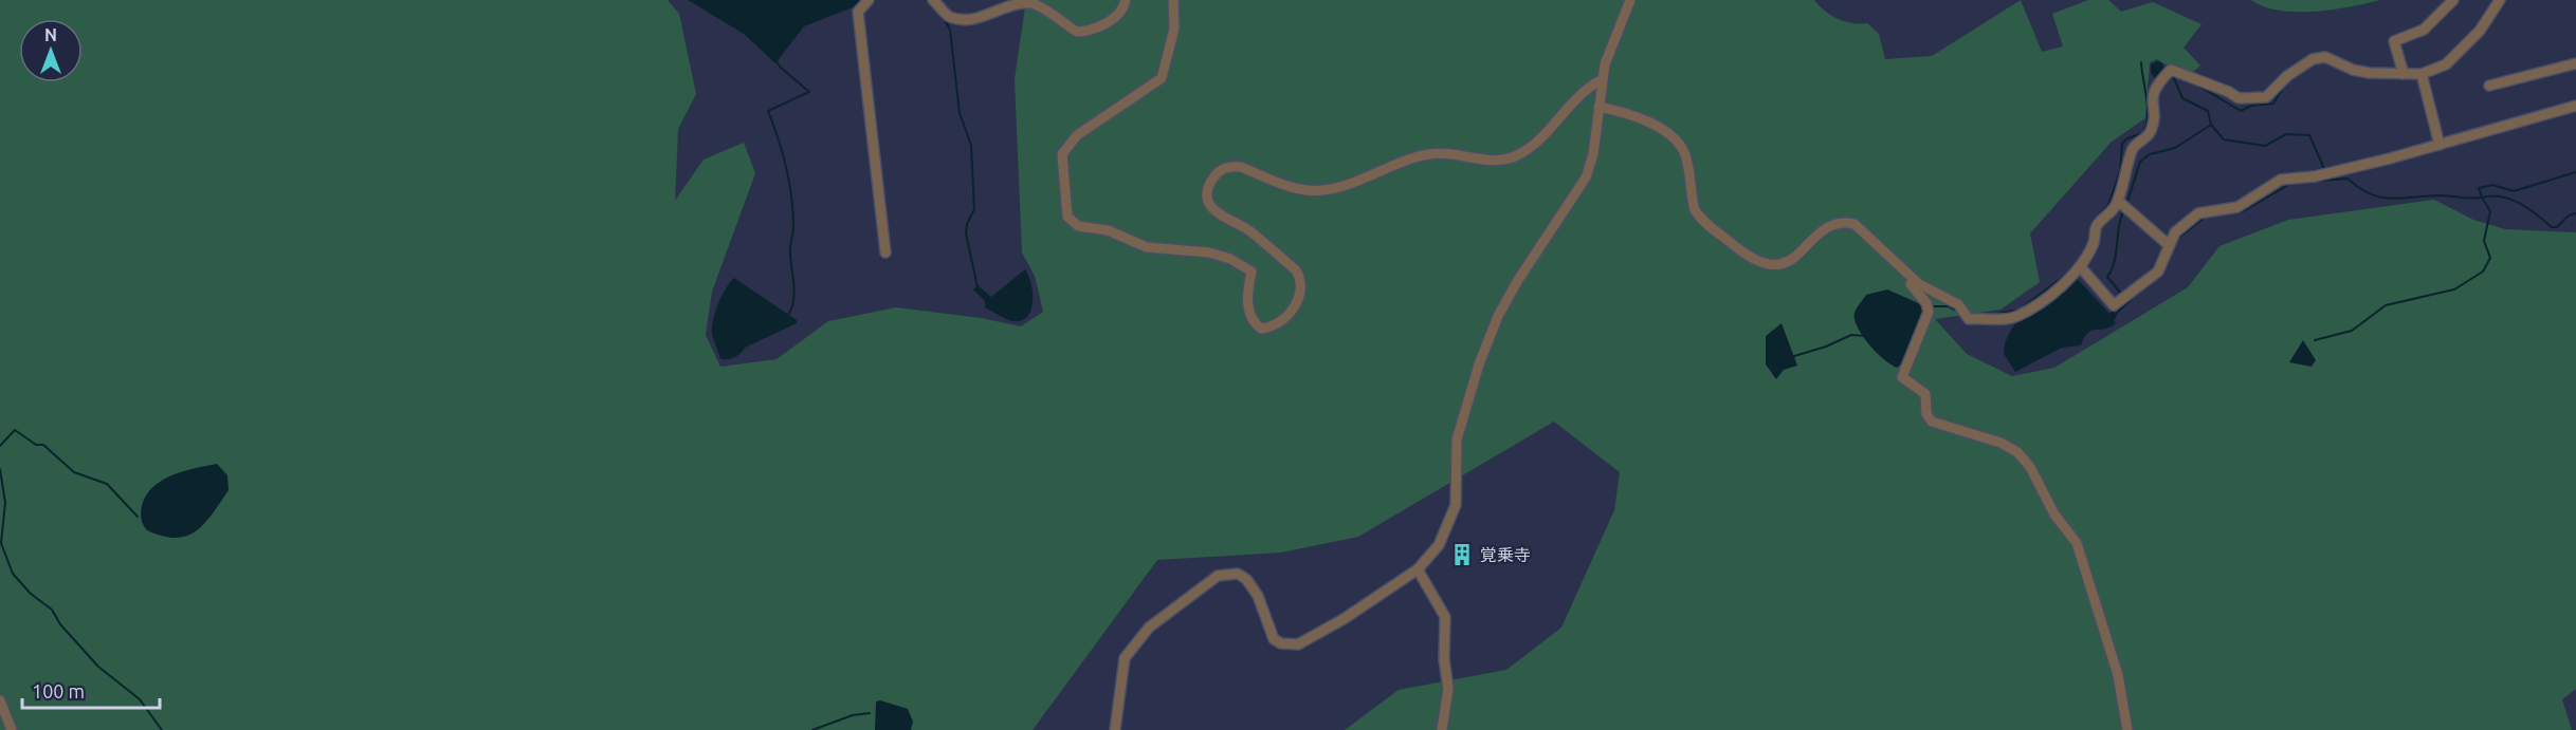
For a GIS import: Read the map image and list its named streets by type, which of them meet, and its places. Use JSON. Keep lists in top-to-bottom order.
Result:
{
  "places": {
    "building": ["覚乗寺"]
  },
  "scale_bar": "100 m",
  "north": "top"
}
